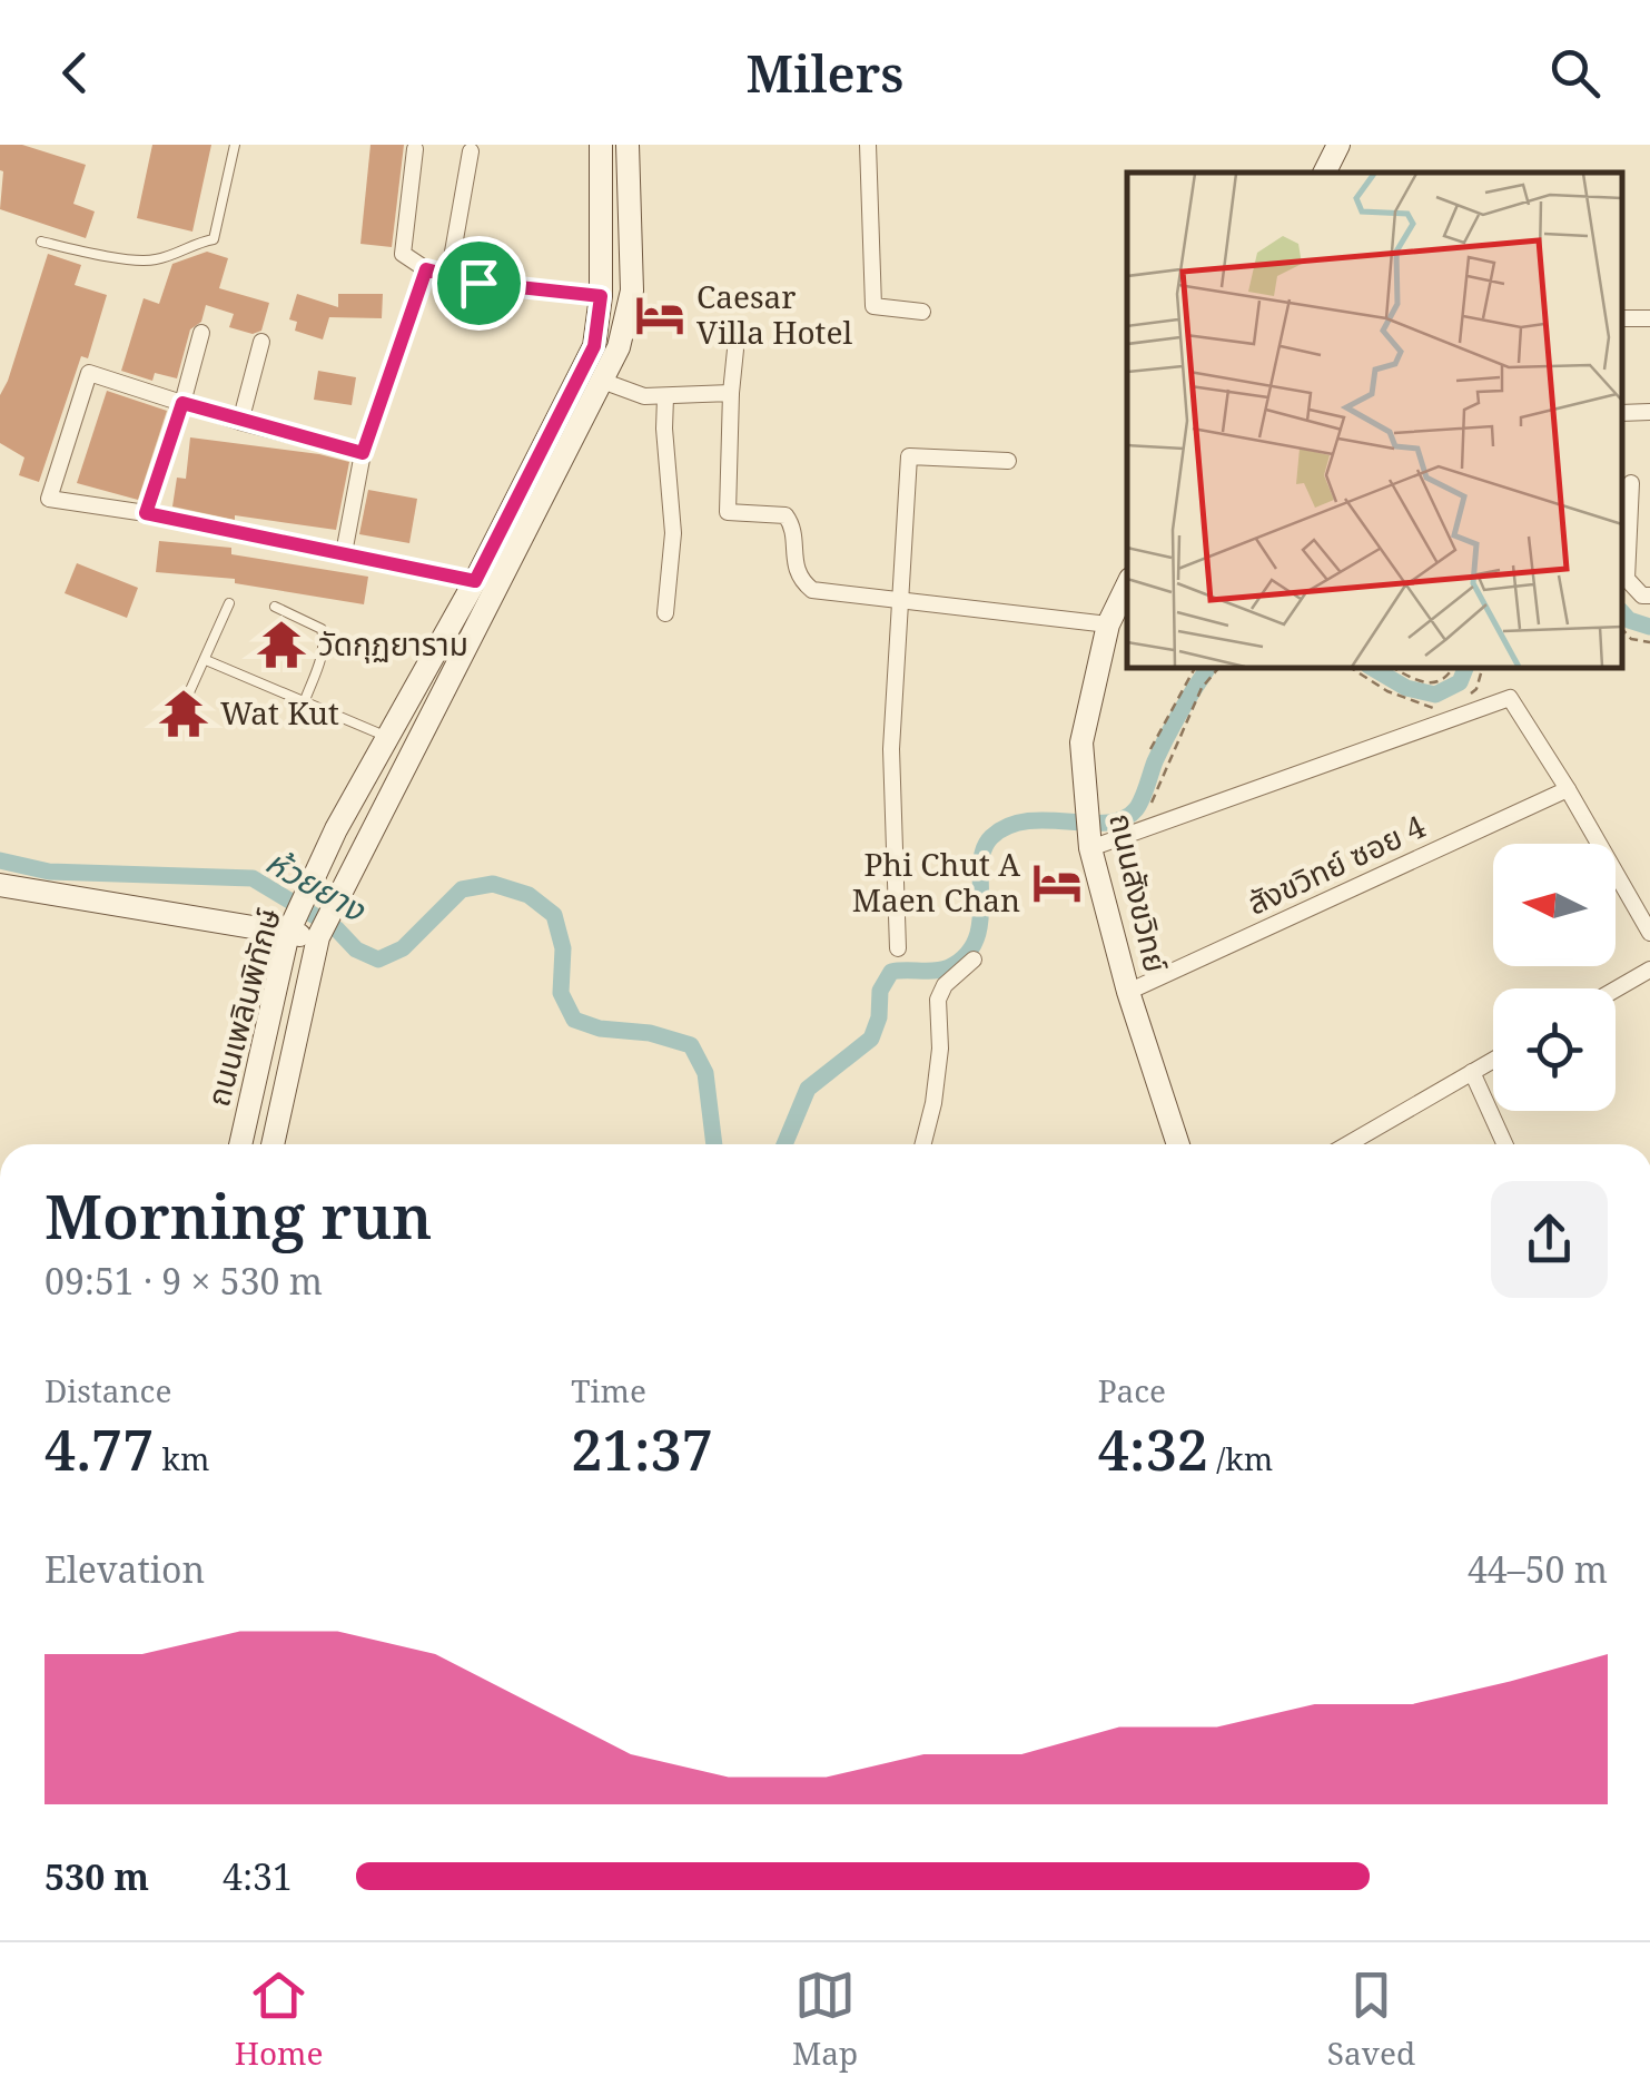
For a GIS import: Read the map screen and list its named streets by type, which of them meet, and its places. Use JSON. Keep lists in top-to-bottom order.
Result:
{
  "streets": {
    "main road": ["ถนนสังขวิทย์", "ถนนเพลินพิทักษ์"],
    "street": ["สังขวิทย์ ซอย 4"]
  },
  "crossings": [
    ["สังขวิทย์ ซอย 4", "ถนนสังขวิทย์"]
  ],
  "water": ["ห้วยยาง"],
  "places": {
    "hotel": ["Caesar Villa Hotel", "Phi Chut A Maen Chan"],
    "temple": ["วัดกุฏยาราม", "Wat Kut"]
  },
  "north": "left",
  "page": {
    "header": "Milers",
    "heading": ["Morning run", "09:51 · 9 × 530 m"],
    "stats": [
      ["Distance", "4.77 km"],
      ["Time", "21:37"],
      ["Pace", "4:32 /km"]
    ],
    "chart": ["Elevation", "44–50 m"],
    "list": [
      {
        "name": "530 m",
        "note": "4:31"
      }
    ],
    "tabs": ["Home", "Map", "Saved"]
  }
}
